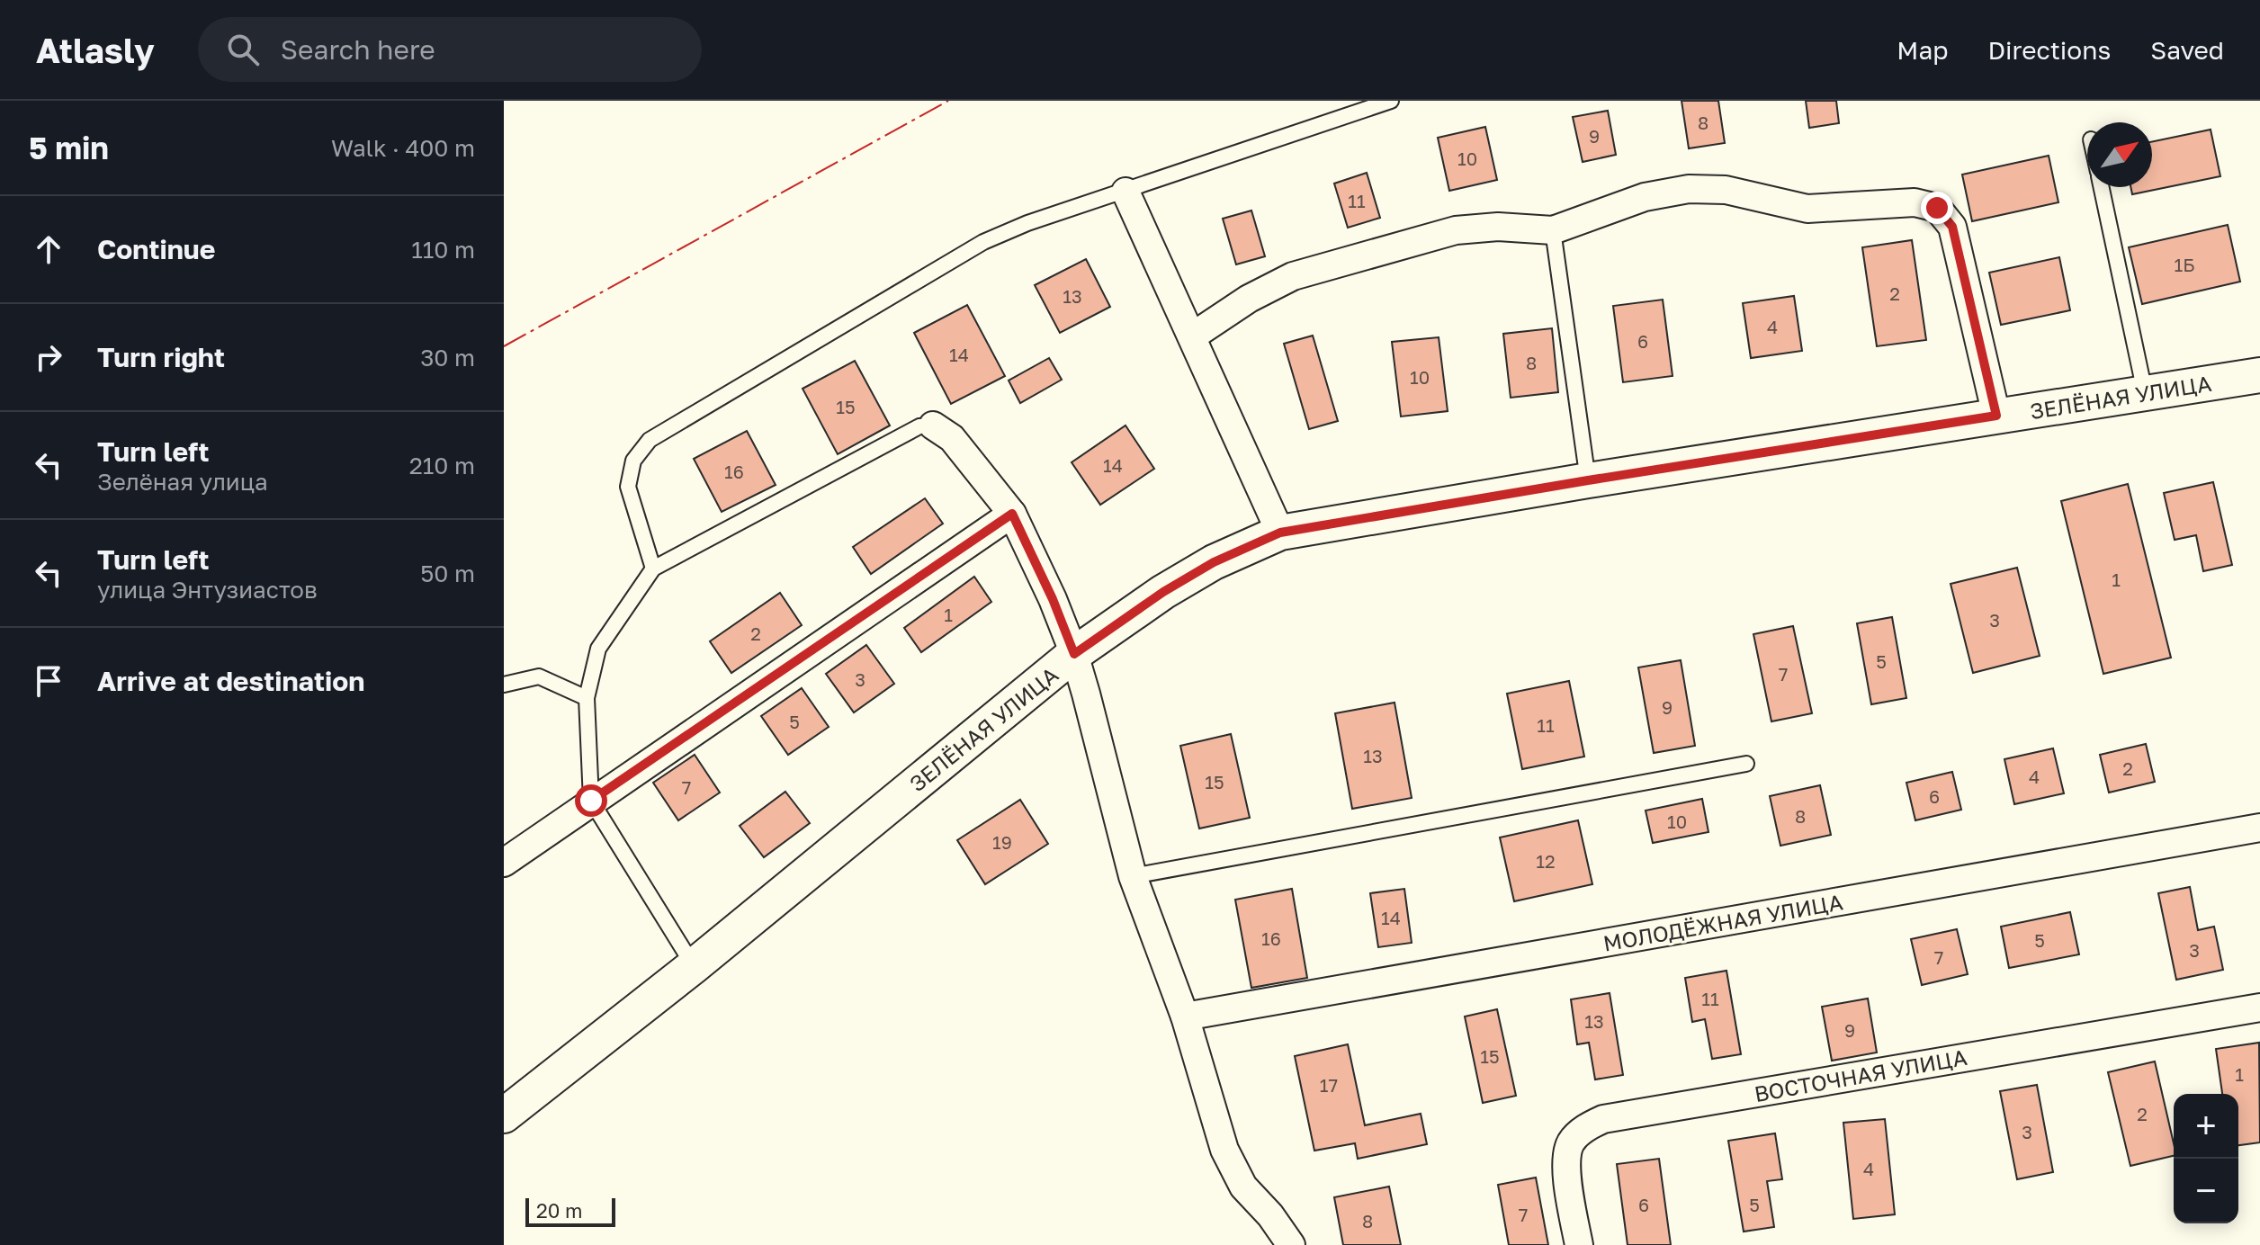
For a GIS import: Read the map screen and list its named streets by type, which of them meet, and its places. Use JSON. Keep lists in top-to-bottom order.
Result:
{
  "streets": {
    "street": ["ЗЕЛЁНАЯ УЛИЦА", "МОЛОДЁЖНАЯ УЛИЦА", "ВОСТОЧНАЯ УЛИЦА"]
  },
  "house_numbers": [
    "8",
    "9",
    "10",
    "11",
    "1Б",
    "2",
    "13",
    "4",
    "6",
    "14",
    "8",
    "10",
    "15",
    "14",
    "16",
    "1",
    "1",
    "3",
    "2",
    "5",
    "7",
    "3",
    "9",
    "5",
    "11",
    "13",
    "2",
    "4",
    "15",
    "7",
    "6",
    "8",
    "10",
    "19",
    "12",
    "14",
    "16",
    "5",
    "3",
    "7",
    "11",
    "13",
    "9",
    "15",
    "1",
    "17",
    "2",
    "3",
    "4",
    "6",
    "5",
    "7",
    "8"
  ],
  "scale_bar": "20 m",
  "north": "top right",
  "page": {
    "header": "Atlasly",
    "search": "Search here",
    "nav": ["Map", "Directions", "Saved"],
    "heading": ["5 min", "Walk · 400 m"],
    "list": [
      ["Continue", "110 m"],
      ["Turn right", "30 m"],
      ["Turn left", "Зелёная улица", "210 m"],
      ["Turn left", "улица Энтузиастов", "50 m"],
      "Arrive at destination"
    ],
    "map_buttons": ["+", "−"],
    "scale": "20 m"
  }
}
